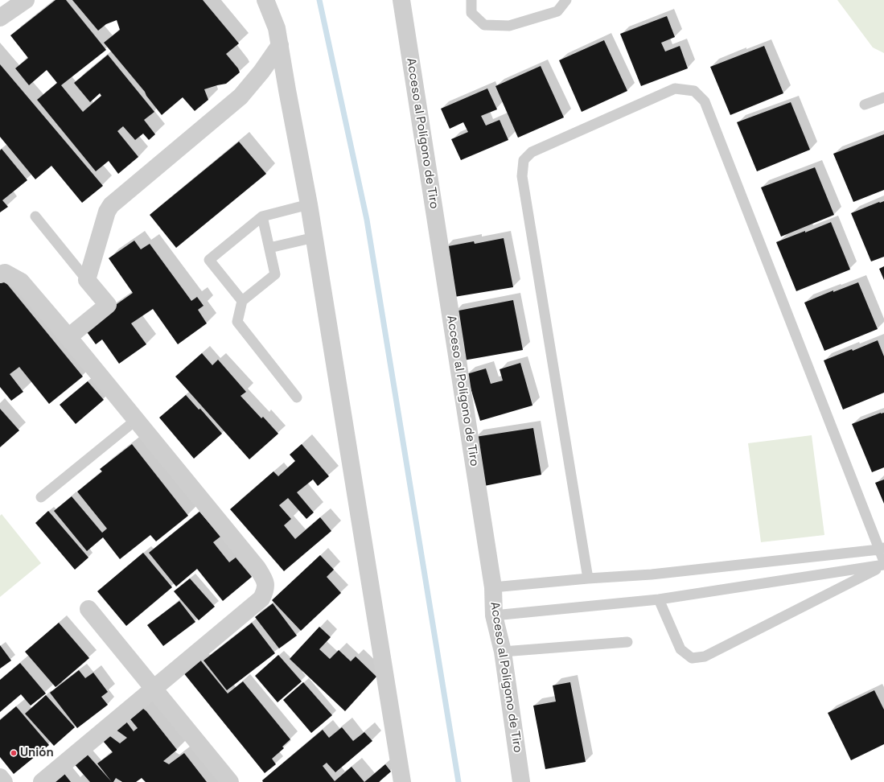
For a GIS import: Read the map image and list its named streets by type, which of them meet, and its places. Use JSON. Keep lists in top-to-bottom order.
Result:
{
  "streets": {
    "street": ["Acceso al Polígono de Tiro"]
  },
  "places": ["Unión"]
}
